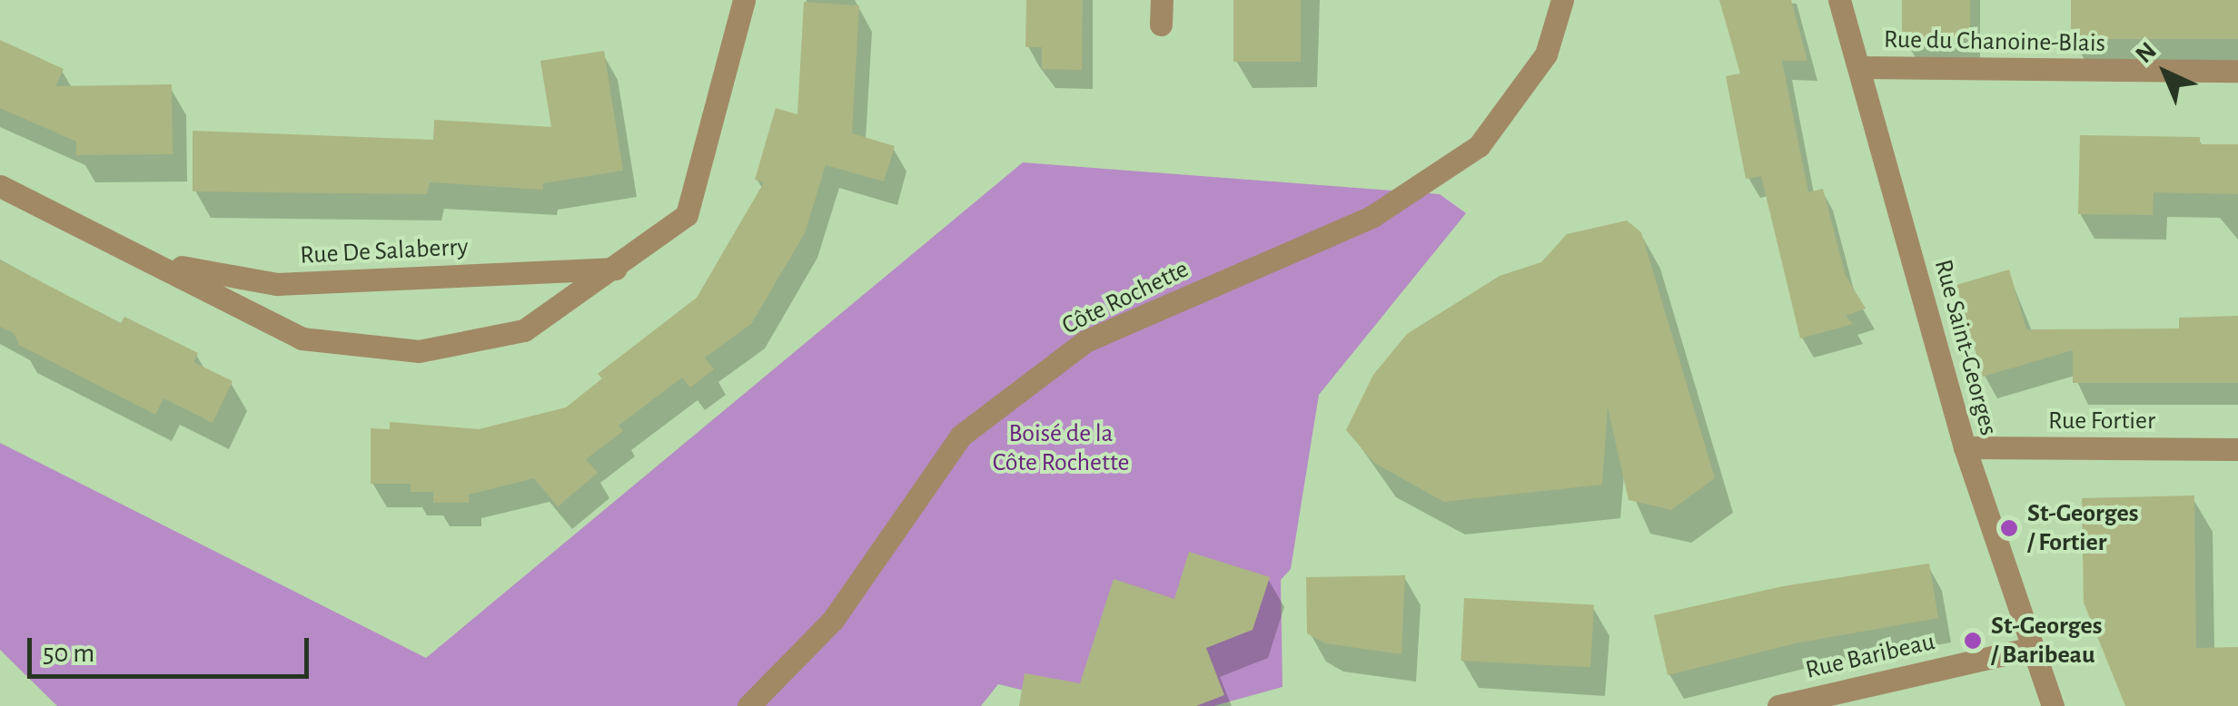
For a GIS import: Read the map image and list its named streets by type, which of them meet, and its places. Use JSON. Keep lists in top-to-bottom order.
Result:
{
  "streets": {
    "street": [
      "Rue du Chanoine-Blais",
      "Rue De Salaberry",
      "Côte Rochette",
      "Rue Saint-Georges",
      "Rue Fortier",
      "Rue Baribeau"
    ]
  },
  "crossings": [
    ["Rue du Chanoine-Blais", "Rue Saint-Georges"],
    ["Rue Saint-Georges", "Rue Fortier"],
    ["Rue Saint-Georges", "Rue Baribeau"]
  ],
  "parks": ["Boisé de la Côte Rochette"],
  "places": ["St-Georges / Fortier", "St-Georges / Baribeau"],
  "scale_bar": "50 m",
  "north": "top left"
}
